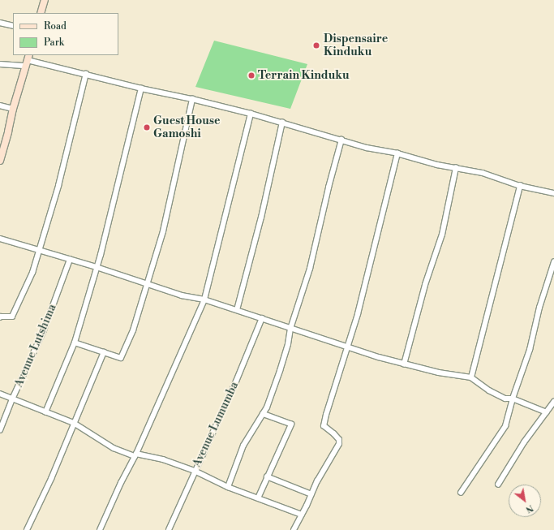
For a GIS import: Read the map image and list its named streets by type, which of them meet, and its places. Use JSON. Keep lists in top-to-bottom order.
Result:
{
  "streets": {
    "street": ["Avenue Lutshima", "Avenue Lumumba"]
  },
  "places": ["Dispensaire Kinduku", "Terrain Kinduku", "Guest House Gamoshi"],
  "legend": ["Road", "Park"],
  "north": "bottom right"
}
